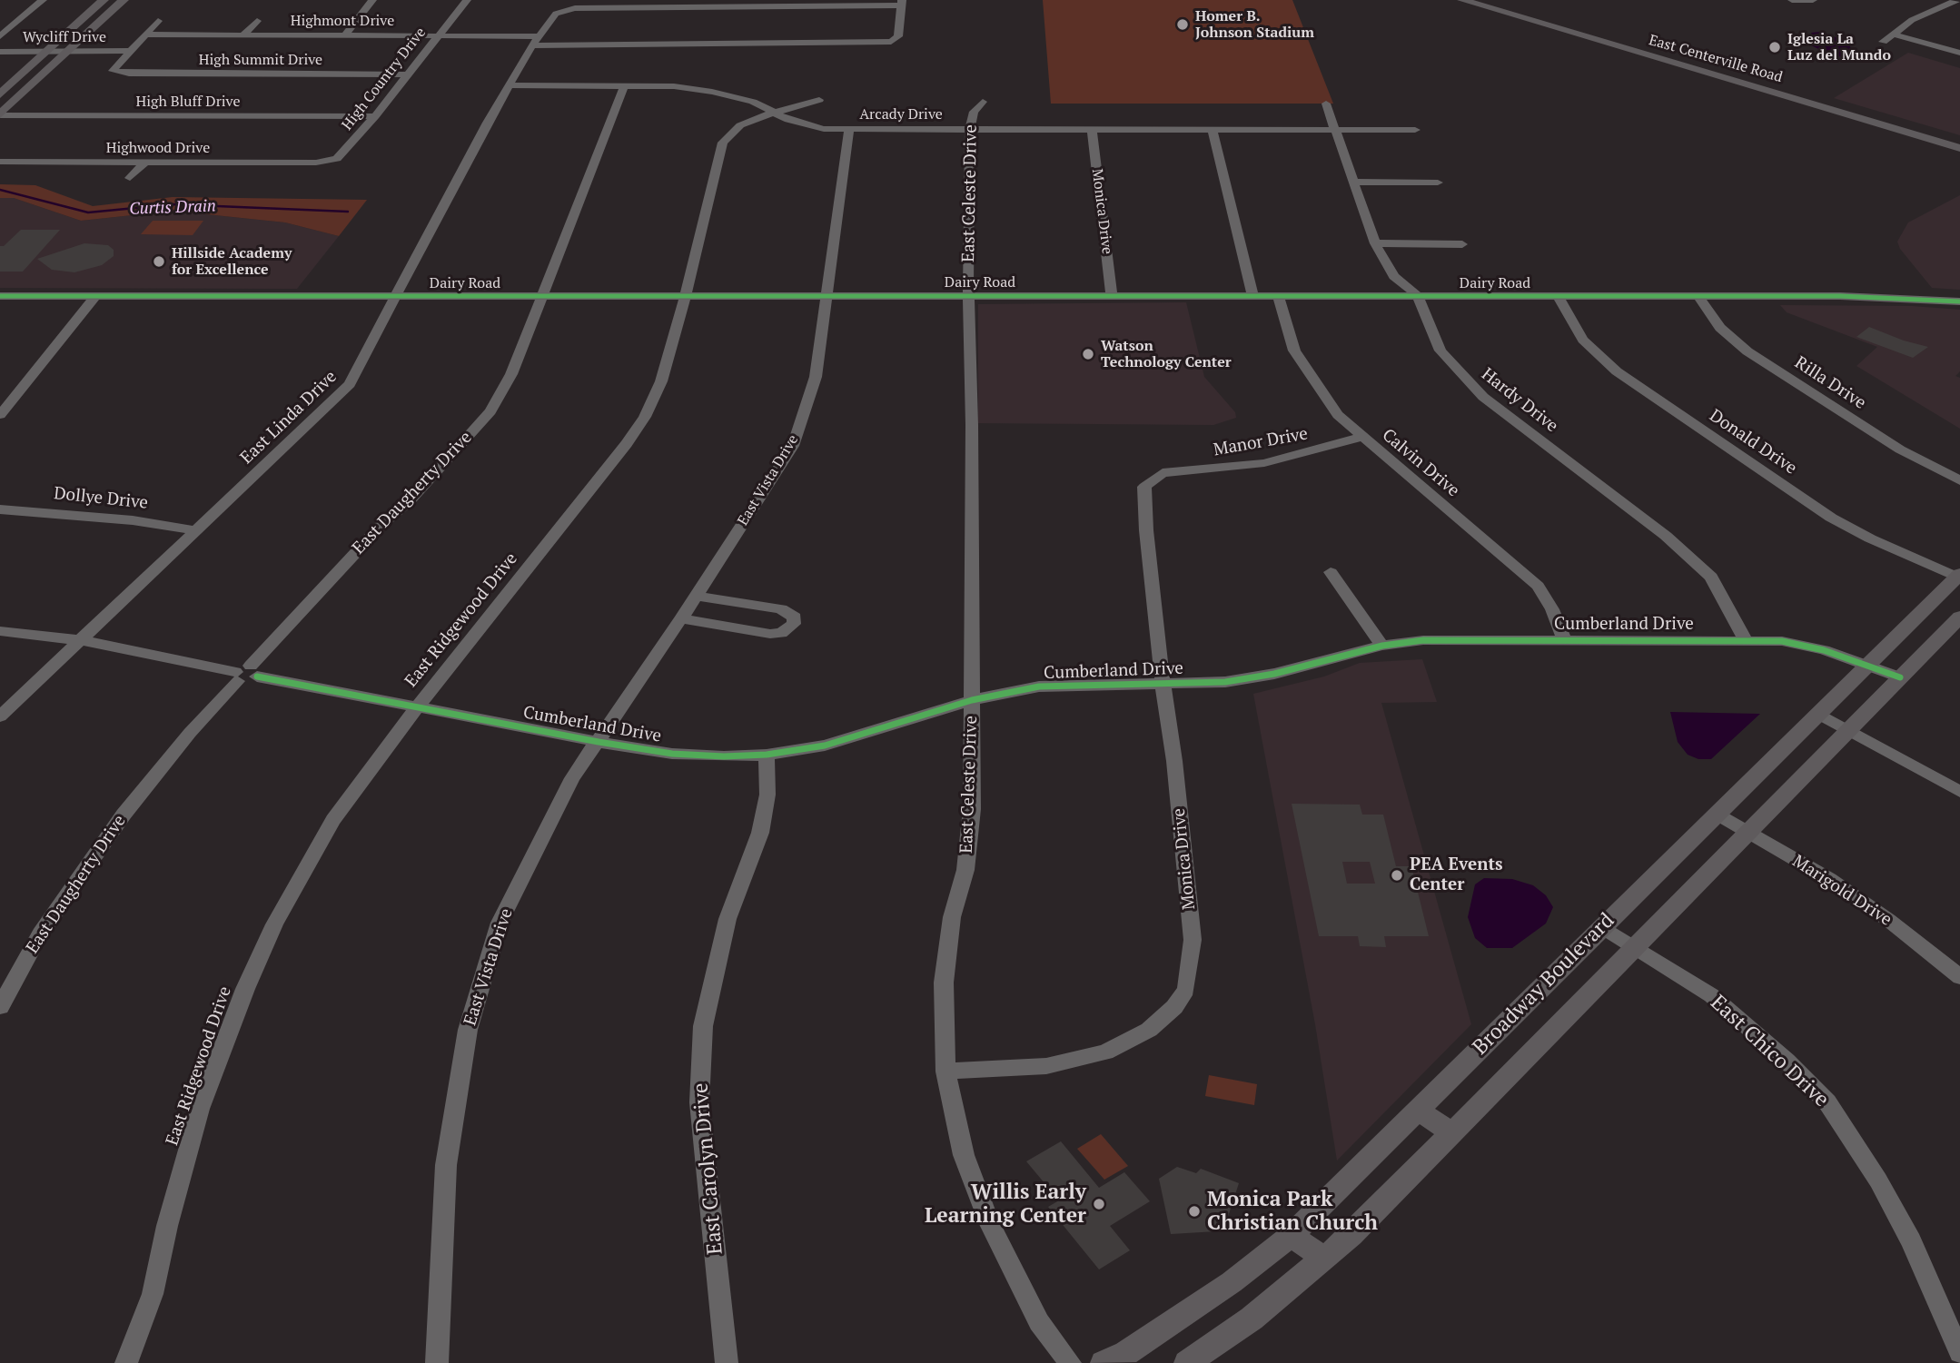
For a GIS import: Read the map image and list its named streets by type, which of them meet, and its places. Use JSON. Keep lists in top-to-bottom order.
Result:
{
  "streets": {
    "main road": ["East Centerville Road", "Broadway Boulevard"],
    "street": [
      "Highmont Drive",
      "Wycliff Drive",
      "High Summit Drive",
      "High Country Drive",
      "High Bluff Drive",
      "Arcady Drive",
      "Highwood Drive",
      "East Celeste Drive",
      "Monica Drive",
      "Dairy Road",
      "Rilla Drive",
      "Hardy Drive",
      "East Linda Drive",
      "Manor Drive",
      "Donald Drive",
      "Calvin Drive",
      "East Vista Drive",
      "East Daugherty Drive",
      "Dollye Drive",
      "East Ridgewood Drive",
      "Cumberland Drive",
      "Marigold Drive",
      "East Chico Drive",
      "East Carolyn Drive"
    ]
  },
  "crossings": [
    ["Highmont Drive", "High Country Drive"],
    ["Highmont Drive", "East Linda Drive"],
    ["Wycliff Drive", "High Summit Drive"],
    ["High Summit Drive", "High Country Drive"],
    ["High Country Drive", "High Bluff Drive"],
    ["High Country Drive", "Highwood Drive"],
    ["Arcady Drive", "East Celeste Drive"],
    ["Arcady Drive", "Monica Drive"],
    ["Arcady Drive", "Hardy Drive"],
    ["Arcady Drive", "East Linda Drive"],
    ["Arcady Drive", "East Vista Drive"],
    ["Arcady Drive", "East Daugherty Drive"],
    ["Arcady Drive", "East Ridgewood Drive"],
    ["East Celeste Drive", "Monica Drive"],
    ["East Celeste Drive", "Dairy Road"],
    ["East Celeste Drive", "Cumberland Drive"],
    ["Monica Drive", "Dairy Road"],
    ["Monica Drive", "Manor Drive"],
    ["Monica Drive", "Cumberland Drive"],
    ["Dairy Road", "Rilla Drive"],
    ["Dairy Road", "Hardy Drive"],
    ["Dairy Road", "East Linda Drive"],
    ["Dairy Road", "Donald Drive"],
    ["Dairy Road", "Calvin Drive"],
    ["Dairy Road", "East Vista Drive"],
    ["Dairy Road", "East Daugherty Drive"],
    ["Dairy Road", "East Ridgewood Drive"],
    ["Hardy Drive", "Cumberland Drive"],
    ["East Linda Drive", "Dollye Drive"],
    ["Manor Drive", "Calvin Drive"],
    ["Donald Drive", "Broadway Boulevard"],
    ["Calvin Drive", "Cumberland Drive"],
    ["East Vista Drive", "Cumberland Drive"],
    ["East Daugherty Drive", "Cumberland Drive"],
    ["East Ridgewood Drive", "Cumberland Drive"],
    ["Cumberland Drive", "Broadway Boulevard"],
    ["Cumberland Drive", "East Carolyn Drive"],
    ["Marigold Drive", "Broadway Boulevard"],
    ["Broadway Boulevard", "East Chico Drive"]
  ],
  "water": ["Curtis Drain"],
  "places": [
    "Homer B. Johnson Stadium",
    "Iglesia La Luz del Mundo",
    "Hillside Academy for Excellence",
    "Watson Technology Center",
    "PEA Events Center",
    "Willis Early Learning Center",
    "Monica Park Christian Church"
  ]
}
